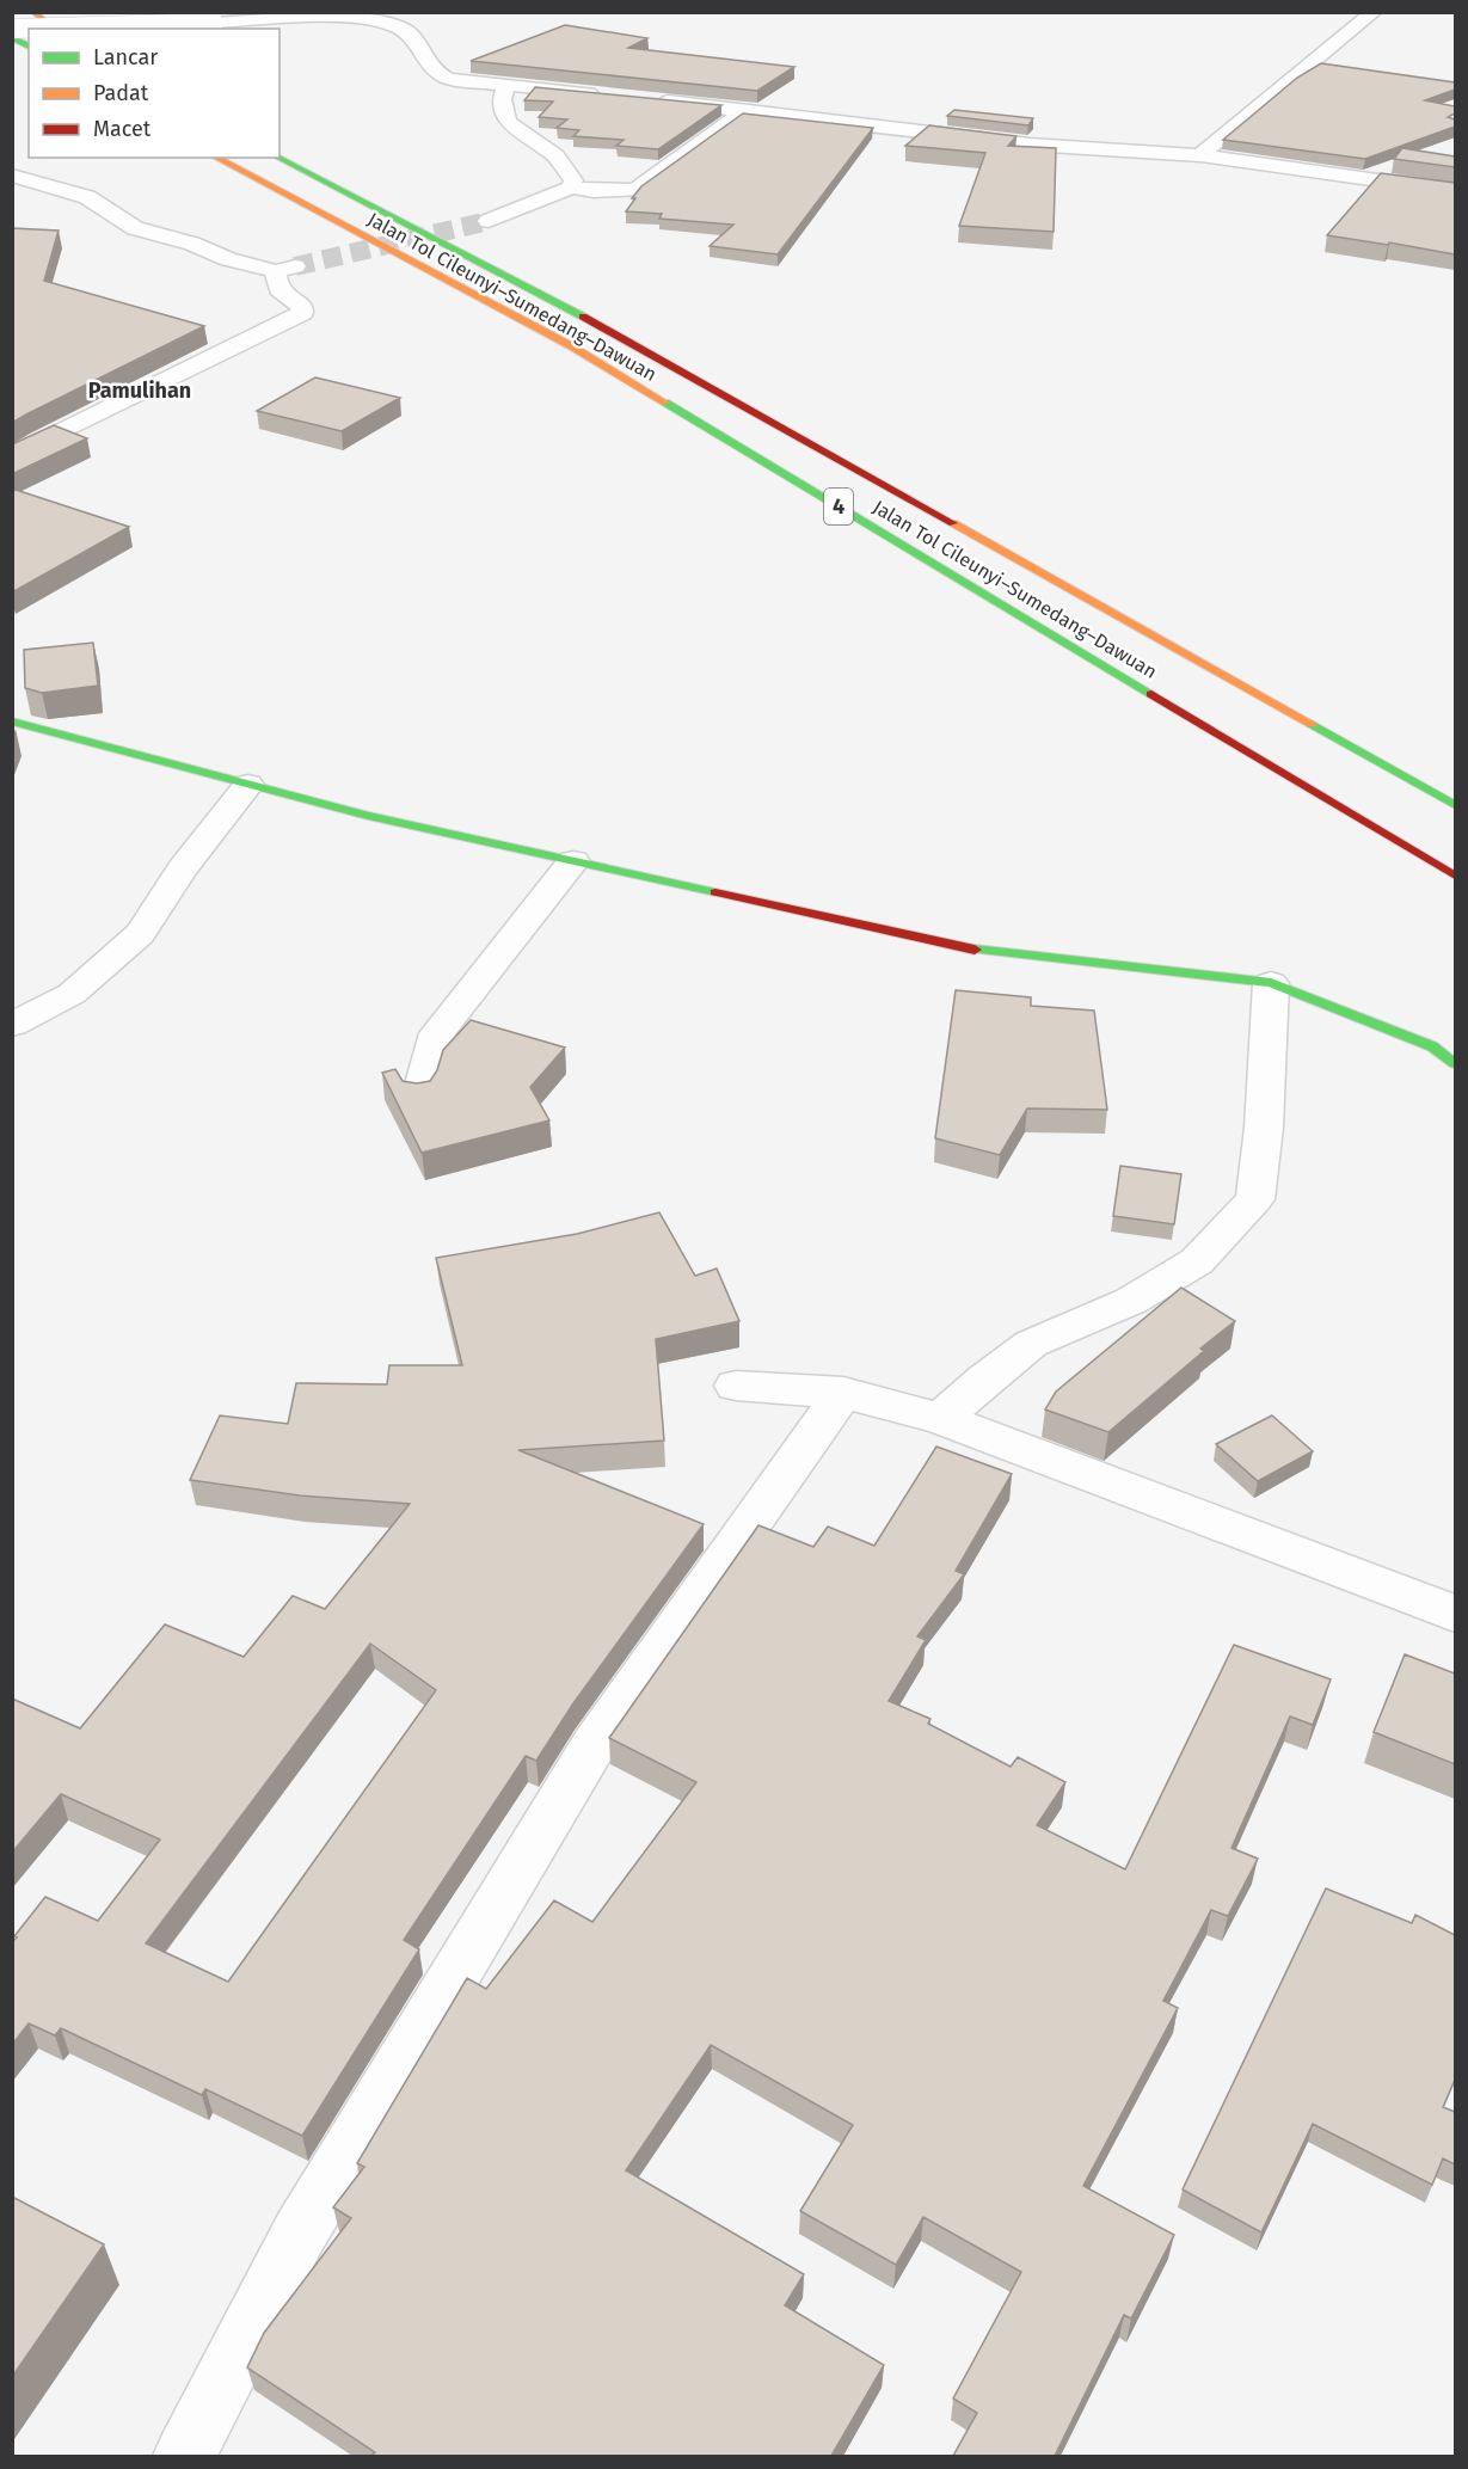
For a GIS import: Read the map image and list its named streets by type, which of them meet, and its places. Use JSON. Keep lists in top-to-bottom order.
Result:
{
  "streets": {
    "main road": ["Jalan Tol Cileunyi–Sumedang–Dawuan", "4"]
  },
  "districts": ["Pamulihan"],
  "legend": ["Lancar", "Padat", "Macet"]
}
